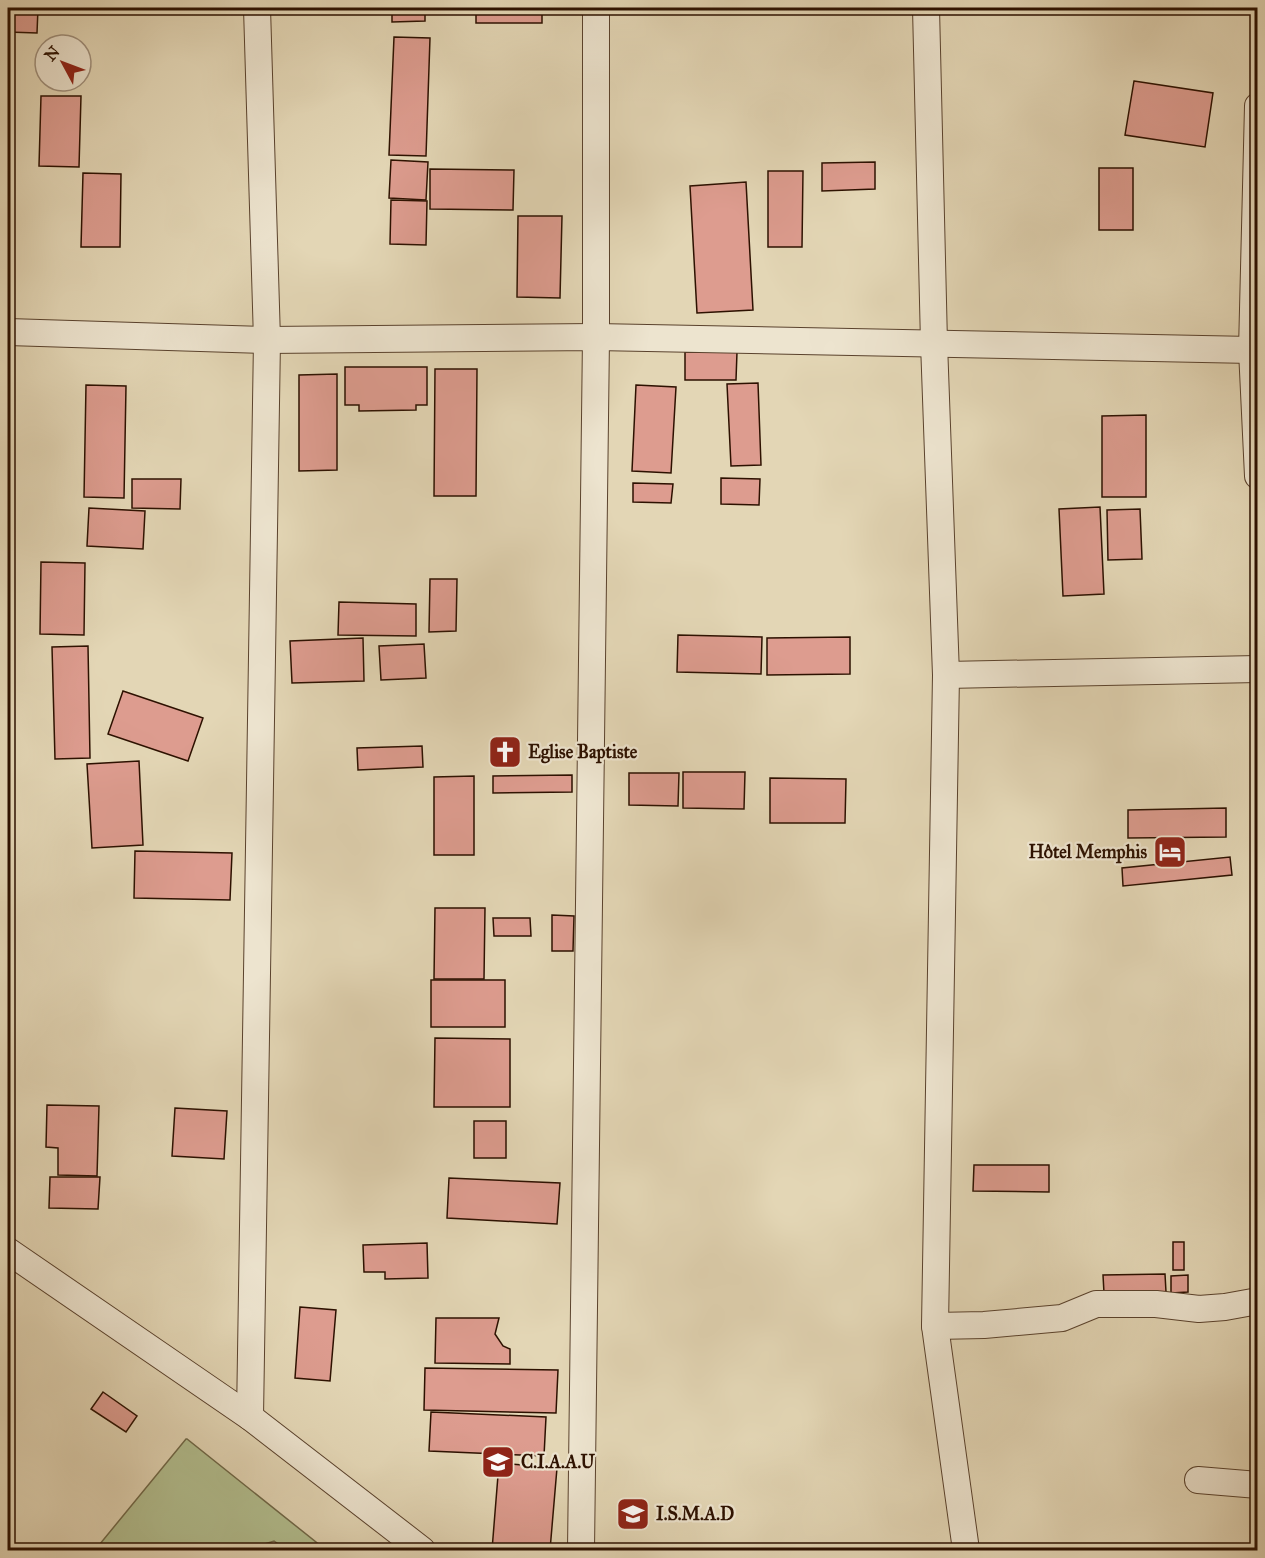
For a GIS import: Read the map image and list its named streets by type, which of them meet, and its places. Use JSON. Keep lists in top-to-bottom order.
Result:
{
  "places": {
    "church": ["Eglise Baptiste"],
    "hotel": ["Hôtel Memphis"],
    "school or university": ["C.I.A.A.U", "I.S.M.A.D"]
  },
  "north": "top left"
}
